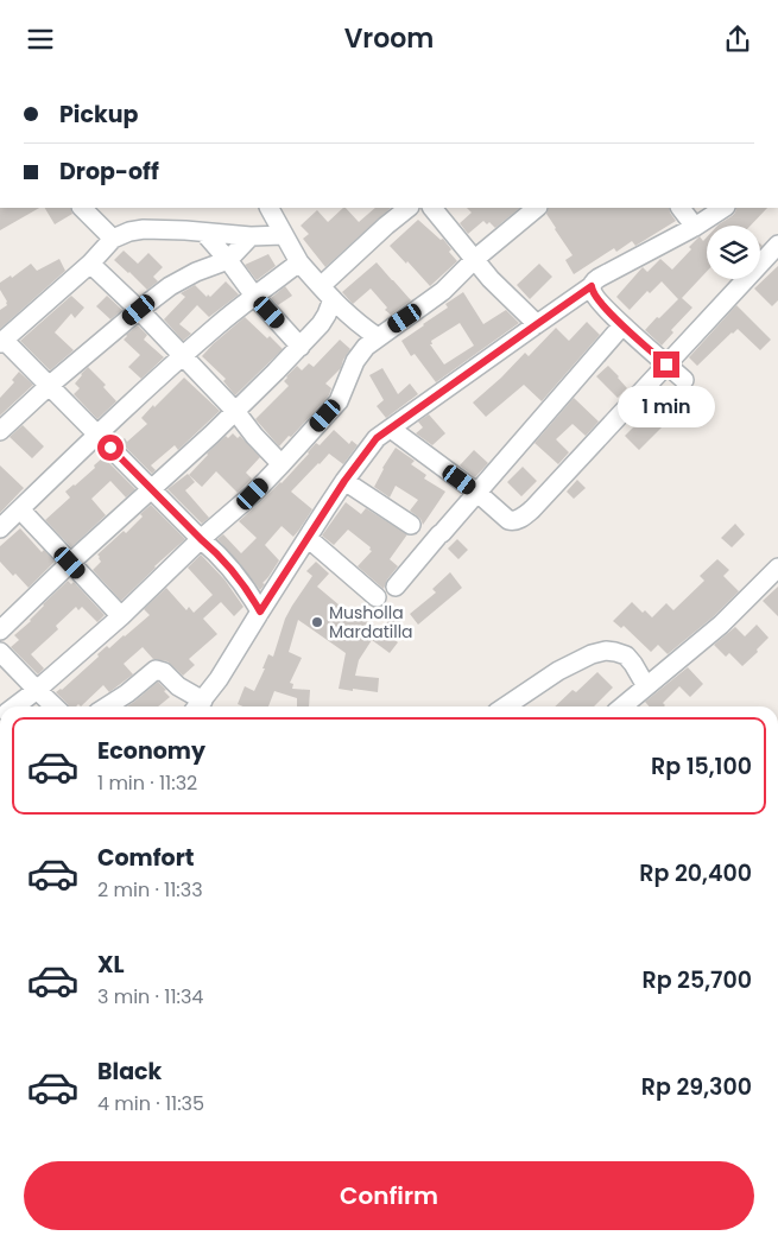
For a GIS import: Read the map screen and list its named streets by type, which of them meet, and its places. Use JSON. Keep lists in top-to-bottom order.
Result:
{
  "places": ["Musholla Mardatilla"],
  "page": {
    "header": "Vroom",
    "banner": ["Pickup", "Drop-off"],
    "bubble": "1 min",
    "list": [
      {
        "name": "Economy",
        "note": "1 min · 11:32",
        "value": "Rp 15,100"
      },
      {
        "name": "Comfort",
        "note": "2 min · 11:33",
        "value": "Rp 20,400"
      },
      {
        "name": "XL",
        "note": "3 min · 11:34",
        "value": "Rp 25,700"
      },
      {
        "name": "Black",
        "note": "4 min · 11:35",
        "value": "Rp 29,300"
      }
    ],
    "buttons": "Confirm"
  }
}
